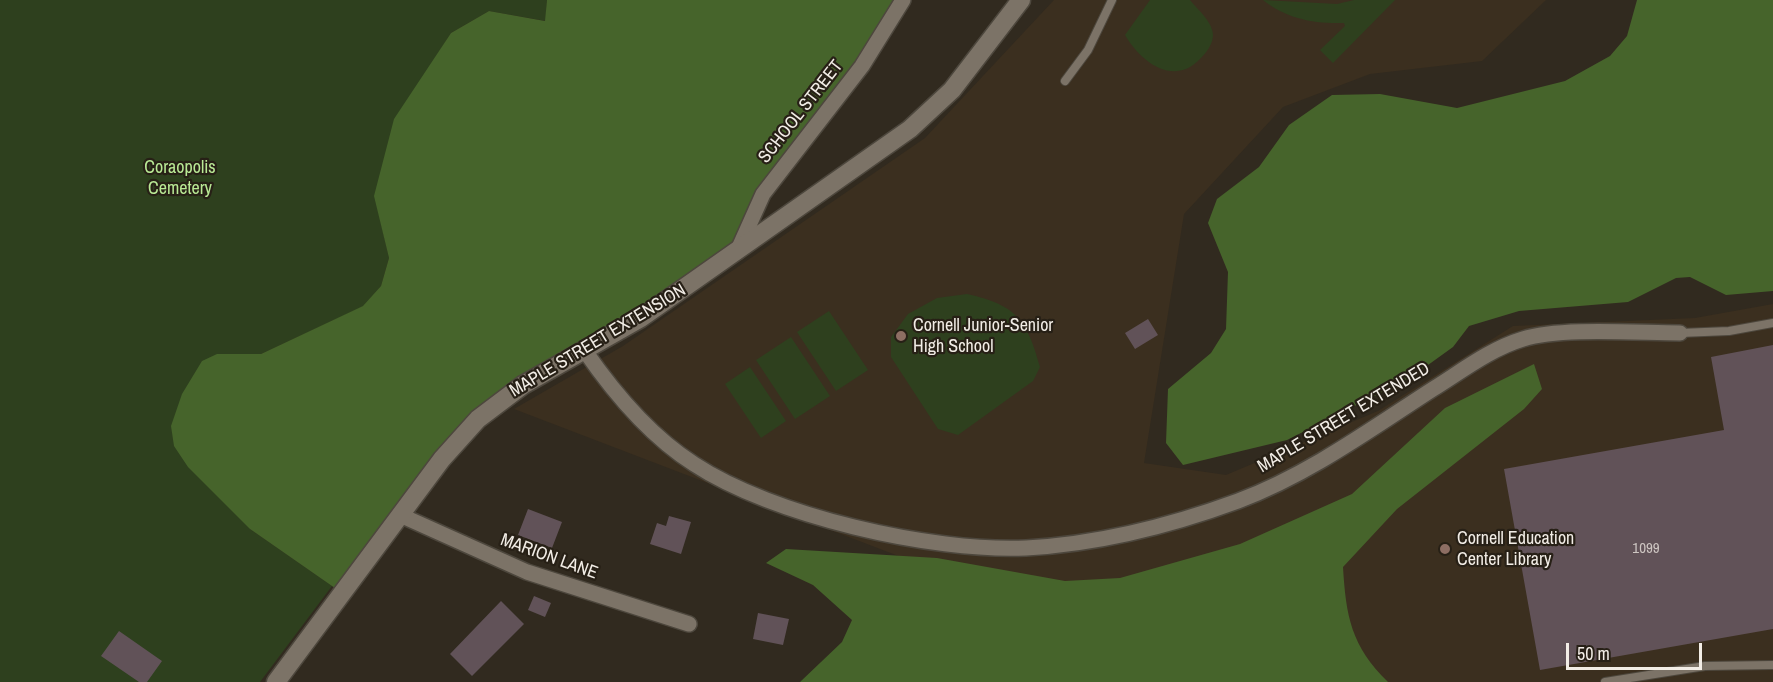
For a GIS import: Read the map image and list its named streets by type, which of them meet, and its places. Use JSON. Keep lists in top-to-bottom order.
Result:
{
  "streets": {
    "street": [
      "SCHOOL STREET",
      "MAPLE STREET EXTENSION",
      "MAPLE STREET EXTENDED",
      "MARION LANE"
    ]
  },
  "crossings": [
    ["SCHOOL STREET", "MAPLE STREET EXTENSION"],
    ["MAPLE STREET EXTENSION", "MAPLE STREET EXTENDED"],
    ["MAPLE STREET EXTENSION", "MARION LANE"]
  ],
  "parks": ["Coraopolis Cemetery"],
  "places": ["Cornell Junior-Senior High School", "Cornell Education Center Library"],
  "house_numbers": ["1099"],
  "scale_bar": "50 m"
}
